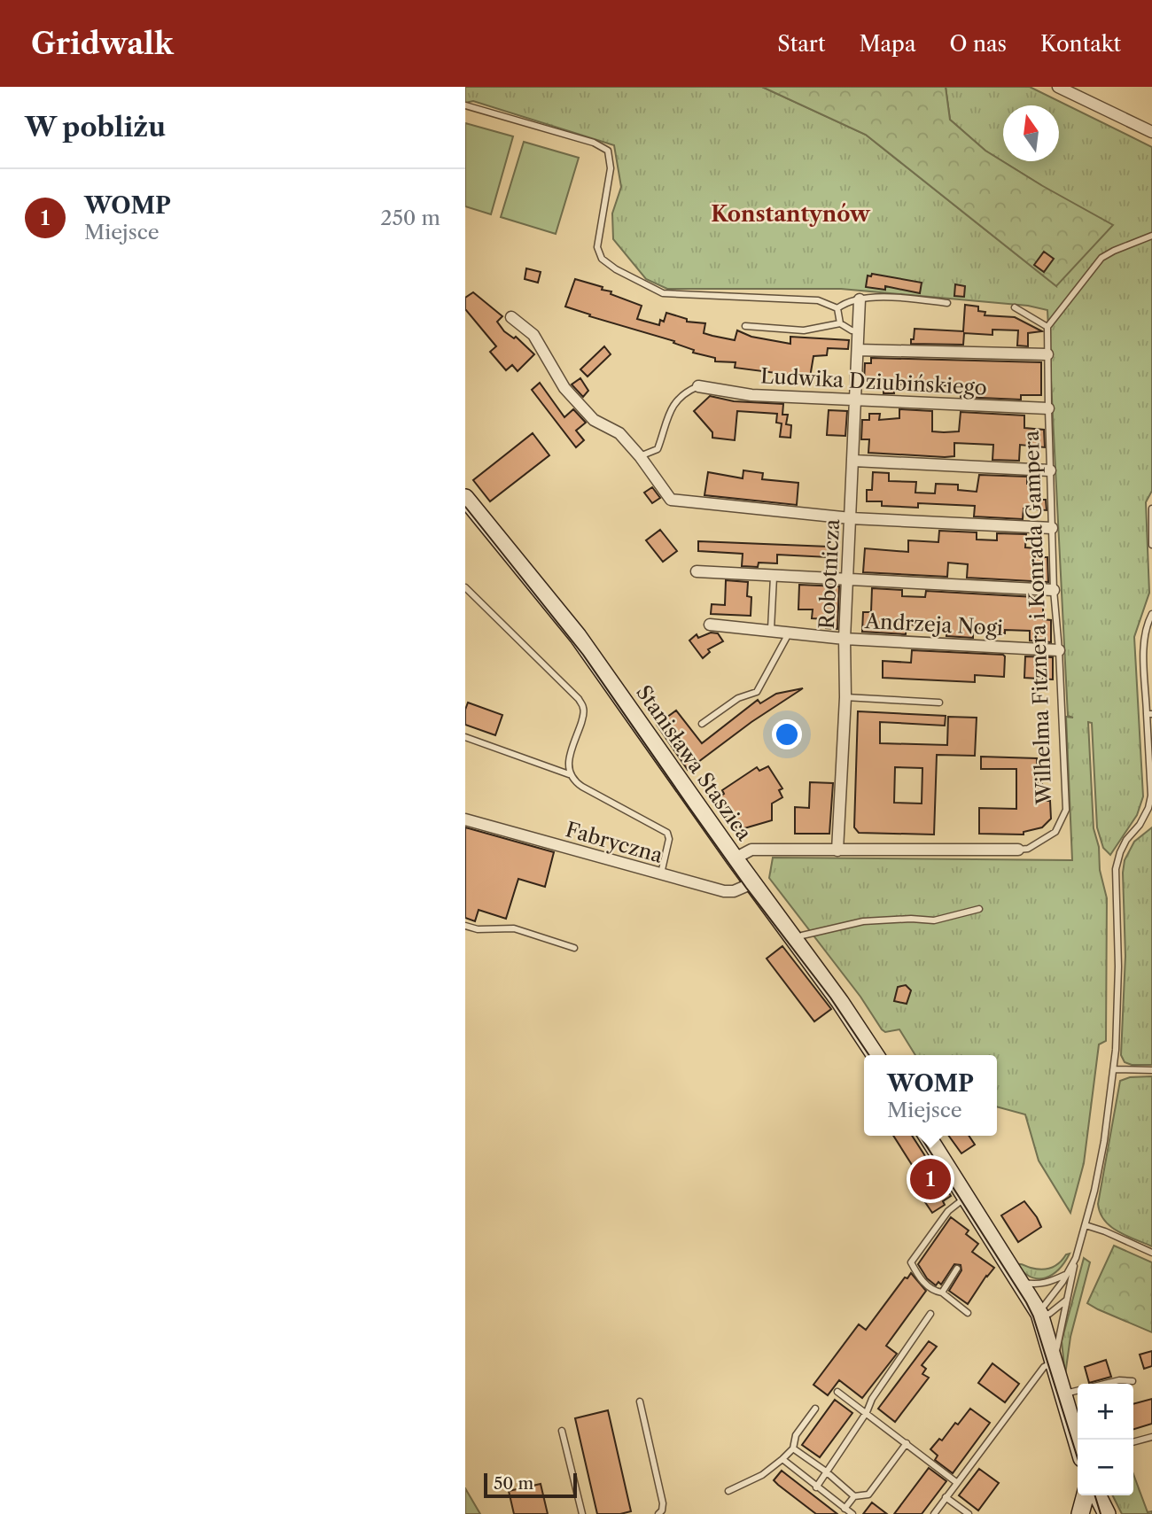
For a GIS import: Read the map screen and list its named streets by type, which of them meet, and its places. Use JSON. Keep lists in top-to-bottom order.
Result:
{
  "streets": {
    "street": [
      "Ludwika Dziubińskiego",
      "Robotnicza",
      "Wilhelma Fitznera i Konrada Gampera",
      "Andrzeja Nogi",
      "Stanisława Staszica",
      "Fabryczna"
    ]
  },
  "crossings": [
    ["Ludwika Dziubińskiego", "Robotnicza"],
    ["Ludwika Dziubińskiego", "Wilhelma Fitznera i Konrada Gampera"],
    ["Robotnicza", "Wilhelma Fitznera i Konrada Gampera"],
    ["Robotnicza", "Andrzeja Nogi"],
    ["Wilhelma Fitznera i Konrada Gampera", "Andrzeja Nogi"],
    ["Wilhelma Fitznera i Konrada Gampera", "Stanisława Staszica"],
    ["Stanisława Staszica", "Fabryczna"]
  ],
  "districts": ["Konstantynów"],
  "scale_bar": "50 m",
  "north": "top",
  "page": {
    "header": "Gridwalk",
    "nav": [
      "Start",
      "Mapa",
      "O nas",
      "Kontakt"
    ],
    "heading": "W pobliżu",
    "list": [
      {
        "mark": "1",
        "name": "WOMP",
        "note": "Miejsce",
        "value": "250 m"
      }
    ],
    "popup": ["WOMP", "Miejsce"],
    "pins": "1",
    "map_buttons": ["+", "−"],
    "scale": "50 m"
  }
}
